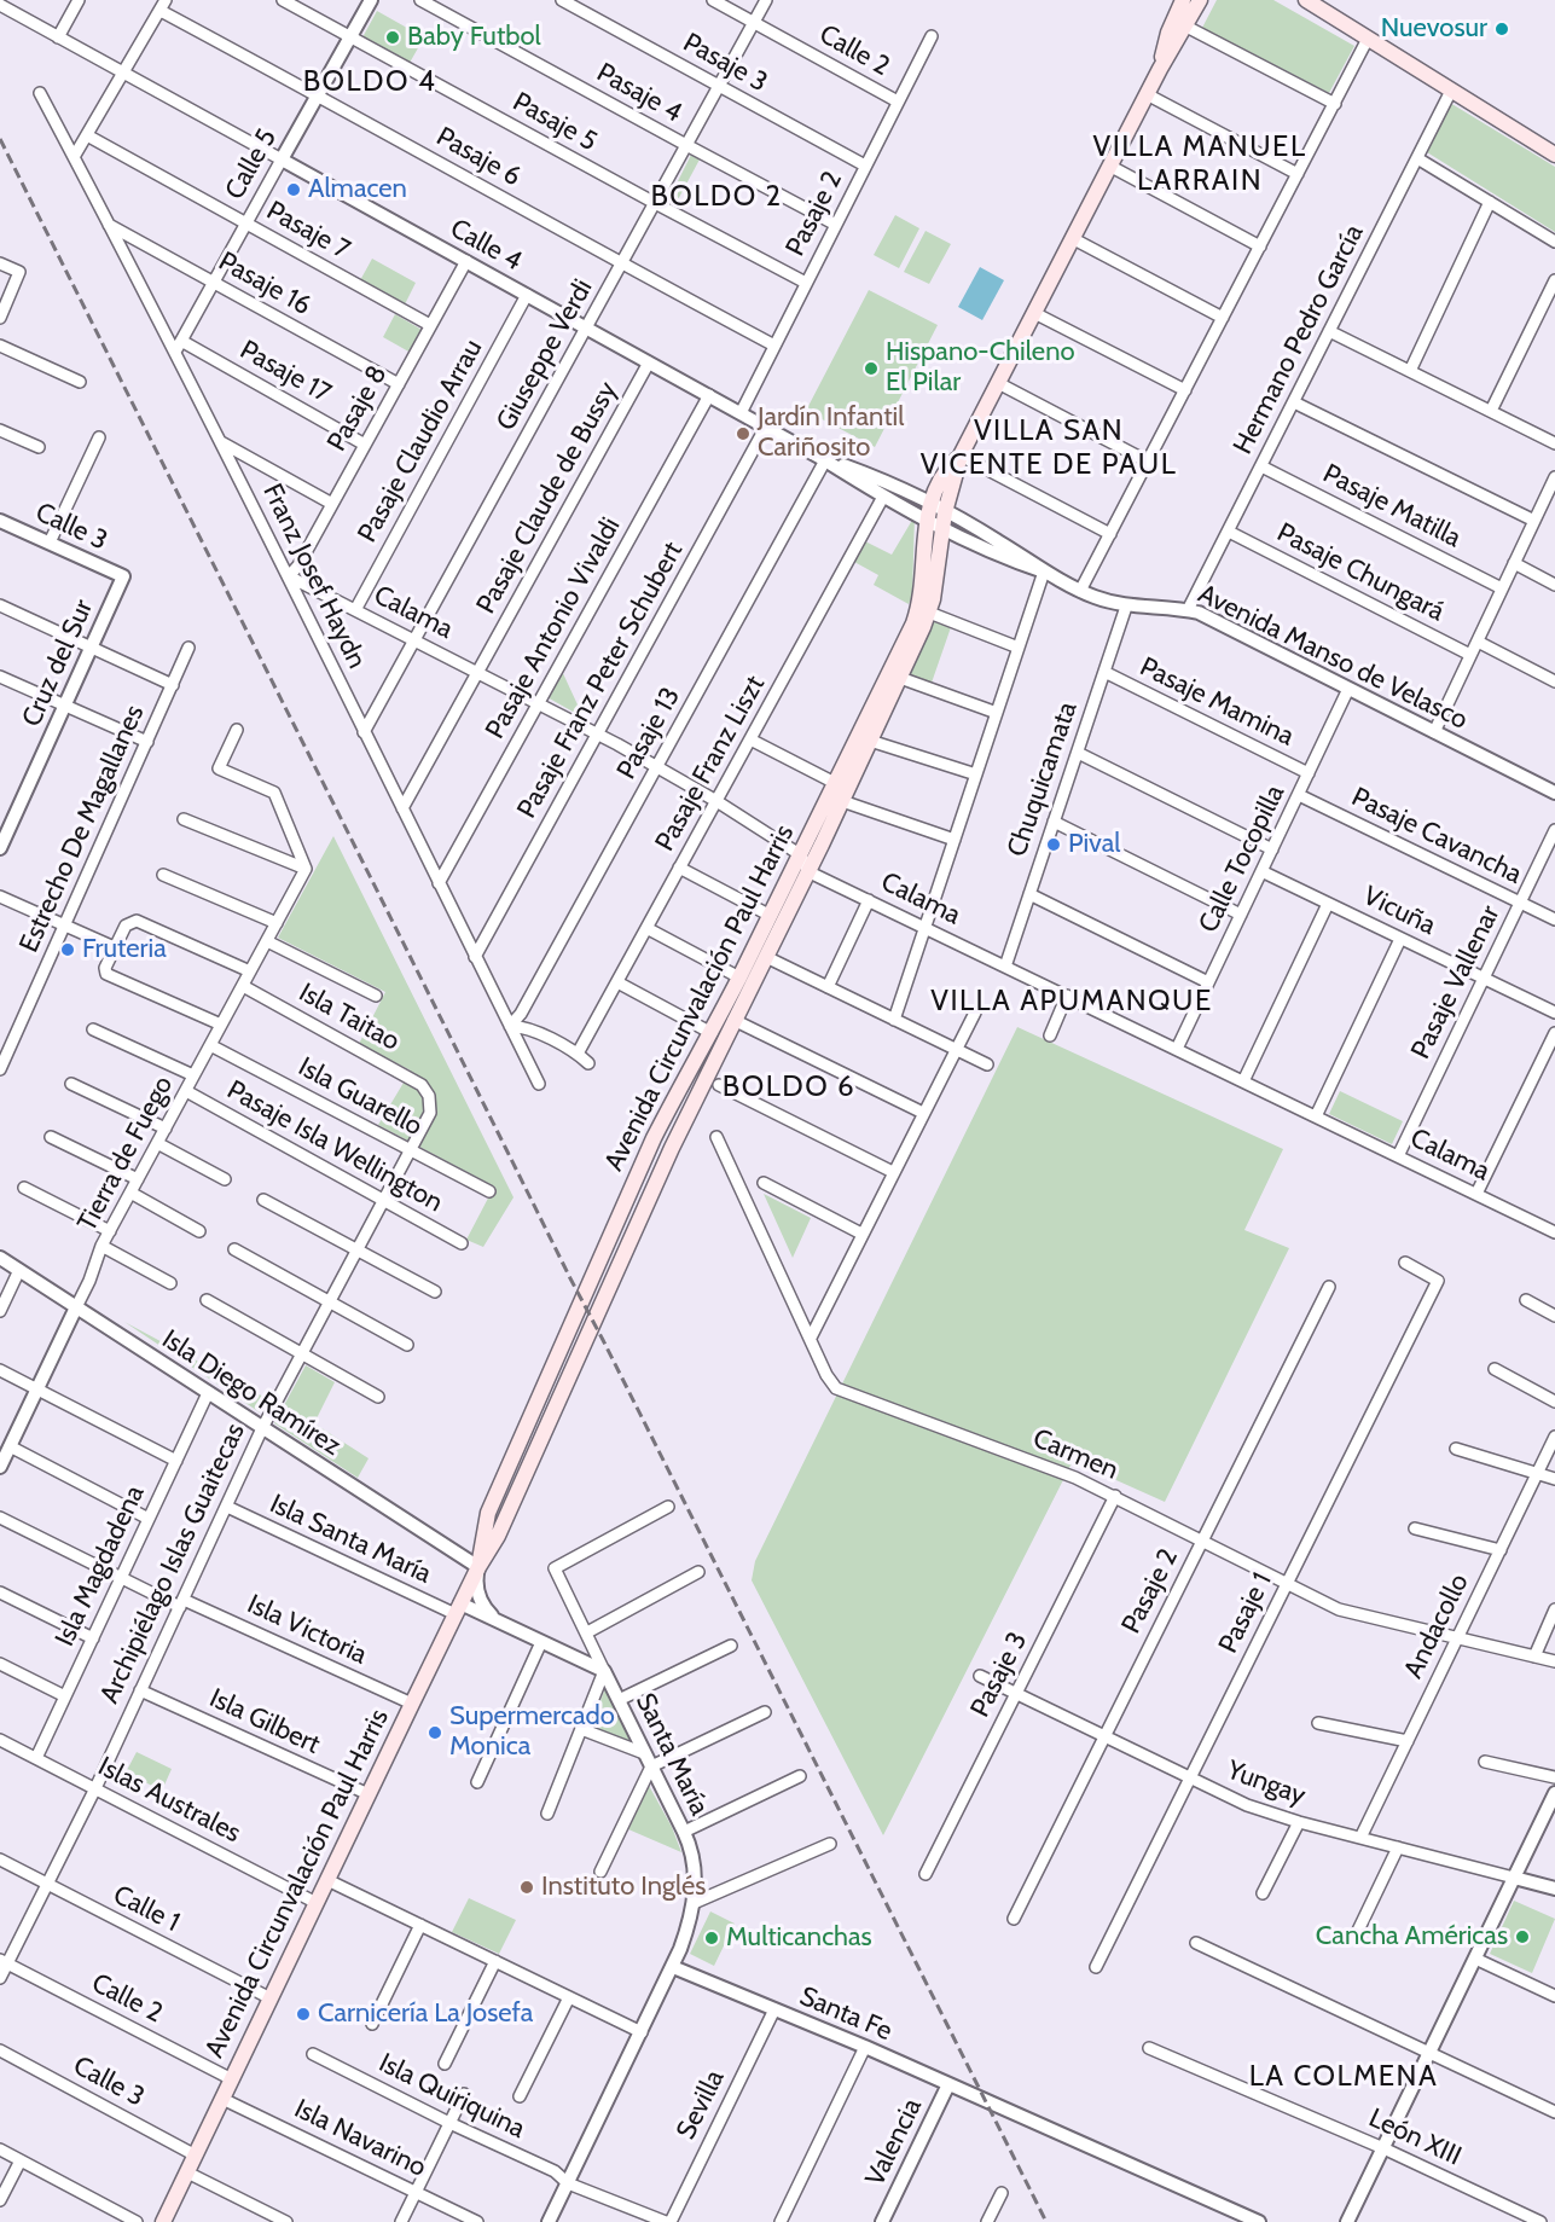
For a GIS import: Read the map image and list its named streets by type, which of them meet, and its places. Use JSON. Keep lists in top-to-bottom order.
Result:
{
  "streets": {
    "main road": ["Avenida Circunvalación Paul Harris"],
    "street": [
      "Calle 2",
      "Pasaje 3",
      "Pasaje 4",
      "Pasaje 5",
      "Pasaje 6",
      "Calle 5",
      "Pasaje 2",
      "Pasaje 7",
      "Calle 4",
      "Pasaje 16",
      "Hermano Pedro García",
      "Giuseppe Verdi",
      "Pasaje 17",
      "Pasaje 8",
      "Pasaje Claudio Arrau",
      "Pasaje Claude de Bussy",
      "Pasaje Matilla",
      "Calle 3",
      "Pasaje Chungará",
      "Franz Josef Haydn",
      "Calama",
      "Pasaje Antonio Vivaldi",
      "Avenida Manso de Velasco",
      "Cruz del Sur",
      "Pasaje Franz Peter Schubert",
      "Pasaje Mamina",
      "Pasaje 13",
      "Pasaje Franz Liszt",
      "Chuquicamata",
      "Estrecho De Magallanes",
      "Pasaje Cavancha",
      "Calle Tocopilla",
      "Vicuña",
      "Pasaje Vallenar",
      "Isla Taitao",
      "Isla Guarello",
      "Pasaje Isla Wellington",
      "Tierra de Fuego",
      "Isla Diego Ramírez",
      "Carmen",
      "Isla Santa María",
      "Archipiélago Islas Guaitecas",
      "Isla Magdadena",
      "Pasaje 1",
      "Andacollo",
      "Isla Victoria",
      "Isla Gilbert",
      "Santa María",
      "Yungay",
      "Islas Australes",
      "Calle 1",
      "Santa Fe",
      "Isla Quiriquina",
      "Sevilla",
      "León XIII",
      "Isla Navarino",
      "Valencia"
    ]
  },
  "crossings": [
    ["Calle 2", "Pasaje 2"],
    ["Calle 2", "Giuseppe Verdi"],
    ["Calle 2", "Avenida Circunvalación Paul Harris"],
    ["Calle 2", "Archipiélago Islas Guaitecas"],
    ["Pasaje 3", "Pasaje 2"],
    ["Pasaje 3", "Giuseppe Verdi"],
    ["Pasaje 3", "Carmen"],
    ["Pasaje 3", "Yungay"],
    ["Pasaje 4", "Pasaje 2"],
    ["Pasaje 4", "Giuseppe Verdi"],
    ["Pasaje 5", "Calle 5"],
    ["Pasaje 5", "Pasaje 2"],
    ["Pasaje 5", "Giuseppe Verdi"],
    ["Pasaje 6", "Calle 5"],
    ["Pasaje 6", "Pasaje 2"],
    ["Pasaje 6", "Giuseppe Verdi"],
    ["Calle 5", "Pasaje 7"],
    ["Calle 5", "Calle 4"],
    ["Calle 5", "Pasaje 16"],
    ["Calle 5", "Pasaje 17"],
    ["Calle 5", "Franz Josef Haydn"],
    ["Pasaje 2", "Calle 4"],
    ["Pasaje 2", "Carmen"],
    ["Pasaje 2", "Yungay"],
    ["Pasaje 7", "Pasaje 8"],
    ["Calle 4", "Giuseppe Verdi"],
    ["Calle 4", "Pasaje 8"],
    ["Calle 4", "Pasaje Claudio Arrau"],
    ["Calle 4", "Pasaje Claude de Bussy"],
    ["Calle 4", "Pasaje Antonio Vivaldi"],
    ["Calle 4", "Avenida Manso de Velasco"],
    ["Calle 4", "Pasaje Franz Peter Schubert"],
    ["Calle 4", "Pasaje 13"],
    ["Calle 4", "Pasaje Franz Liszt"],
    ["Calle 4", "Avenida Circunvalación Paul Harris"],
    ["Pasaje 16", "Pasaje 8"],
    ["Pasaje 16", "Franz Josef Haydn"],
    ["Hermano Pedro García", "Pasaje Matilla"],
    ["Hermano Pedro García", "Pasaje Chungará"],
    ["Hermano Pedro García", "Avenida Manso de Velasco"],
    ["Giuseppe Verdi", "Franz Josef Haydn"],
    ["Giuseppe Verdi", "Calama"],
    ["Pasaje 17", "Pasaje 8"],
    ["Pasaje 17", "Franz Josef Haydn"],
    ["Pasaje 8", "Franz Josef Haydn"],
    ["Pasaje 8", "Calama"],
    ["Pasaje Claudio Arrau", "Calama"],
    ["Pasaje Claude de Bussy", "Franz Josef Haydn"],
    ["Pasaje Claude de Bussy", "Calama"],
    ["Calle 3", "Cruz del Sur"],
    ["Calle 3", "Avenida Circunvalación Paul Harris"],
    ["Franz Josef Haydn", "Calama"],
    ["Franz Josef Haydn", "Pasaje Antonio Vivaldi"],
    ["Franz Josef Haydn", "Pasaje Franz Peter Schubert"],
    ["Franz Josef Haydn", "Pasaje 13"],
    ["Calama", "Pasaje Antonio Vivaldi"],
    ["Calama", "Pasaje Franz Peter Schubert"],
    ["Calama", "Pasaje 13"],
    ["Calama", "Pasaje Franz Liszt"],
    ["Calama", "Chuquicamata"],
    ["Calama", "Calle Tocopilla"],
    ["Calama", "Pasaje Vallenar"],
    ["Calama", "Avenida Circunvalación Paul Harris"],
    ["Avenida Manso de Velasco", "Chuquicamata"],
    ["Avenida Manso de Velasco", "Calle Tocopilla"],
    ["Avenida Manso de Velasco", "Avenida Circunvalación Paul Harris"],
    ["Pasaje Mamina", "Chuquicamata"],
    ["Pasaje Mamina", "Calle Tocopilla"],
    ["Pasaje Cavancha", "Calle Tocopilla"],
    ["Pasaje Cavancha", "Pasaje Vallenar"],
    ["Calle Tocopilla", "Vicuña"],
    ["Vicuña", "Pasaje Vallenar"],
    ["Avenida Circunvalación Paul Harris", "Isla Diego Ramírez"],
    ["Avenida Circunvalación Paul Harris", "Isla Santa María"],
    ["Avenida Circunvalación Paul Harris", "Isla Victoria"],
    ["Avenida Circunvalación Paul Harris", "Isla Gilbert"],
    ["Avenida Circunvalación Paul Harris", "Santa María"],
    ["Avenida Circunvalación Paul Harris", "Islas Australes"],
    ["Avenida Circunvalación Paul Harris", "Calle 1"],
    ["Avenida Circunvalación Paul Harris", "Isla Navarino"],
    ["Isla Taitao", "Tierra de Fuego"],
    ["Isla Taitao", "Archipiélago Islas Guaitecas"],
    ["Isla Guarello", "Tierra de Fuego"],
    ["Isla Guarello", "Archipiélago Islas Guaitecas"],
    ["Pasaje Isla Wellington", "Tierra de Fuego"],
    ["Pasaje Isla Wellington", "Archipiélago Islas Guaitecas"],
    ["Tierra de Fuego", "Isla Diego Ramírez"],
    ["Isla Diego Ramírez", "Archipiélago Islas Guaitecas"],
    ["Isla Diego Ramírez", "Isla Magdadena"],
    ["Isla Diego Ramírez", "Santa María"],
    ["Carmen", "Pasaje 1"],
    ["Carmen", "Andacollo"],
    ["Isla Santa María", "Archipiélago Islas Guaitecas"],
    ["Isla Santa María", "Santa María"],
    ["Archipiélago Islas Guaitecas", "Isla Victoria"],
    ["Archipiélago Islas Guaitecas", "Isla Gilbert"],
    ["Archipiélago Islas Guaitecas", "Islas Australes"],
    ["Archipiélago Islas Guaitecas", "Calle 1"],
    ["Isla Magdadena", "Isla Victoria"],
    ["Isla Magdadena", "Islas Australes"],
    ["Pasaje 1", "Yungay"],
    ["Andacollo", "Yungay"],
    ["Santa María", "Santa Fe"],
    ["Santa Fe", "Sevilla"],
    ["Santa Fe", "Valencia"],
    ["Isla Quiriquina", "Sevilla"]
  ],
  "districts": [
    "BOLDO 4",
    "VILLA MANUEL LARRAIN",
    "BOLDO 2",
    "VILLA SAN VICENTE DE PAUL",
    "VILLA APUMANQUE",
    "BOLDO 6",
    "LA COLMENA"
  ],
  "places": [
    "Nuevosur",
    "Baby Futbol",
    "Almacen",
    "Hispano-Chileno El Pilar",
    "Jardín Infantil Cariñosito",
    "Pival",
    "Fruteria",
    "Supermercado Monica",
    "Instituto Inglés",
    "Cancha Américas",
    "Multicanchas",
    "Carnicería La Josefa"
  ]
}
